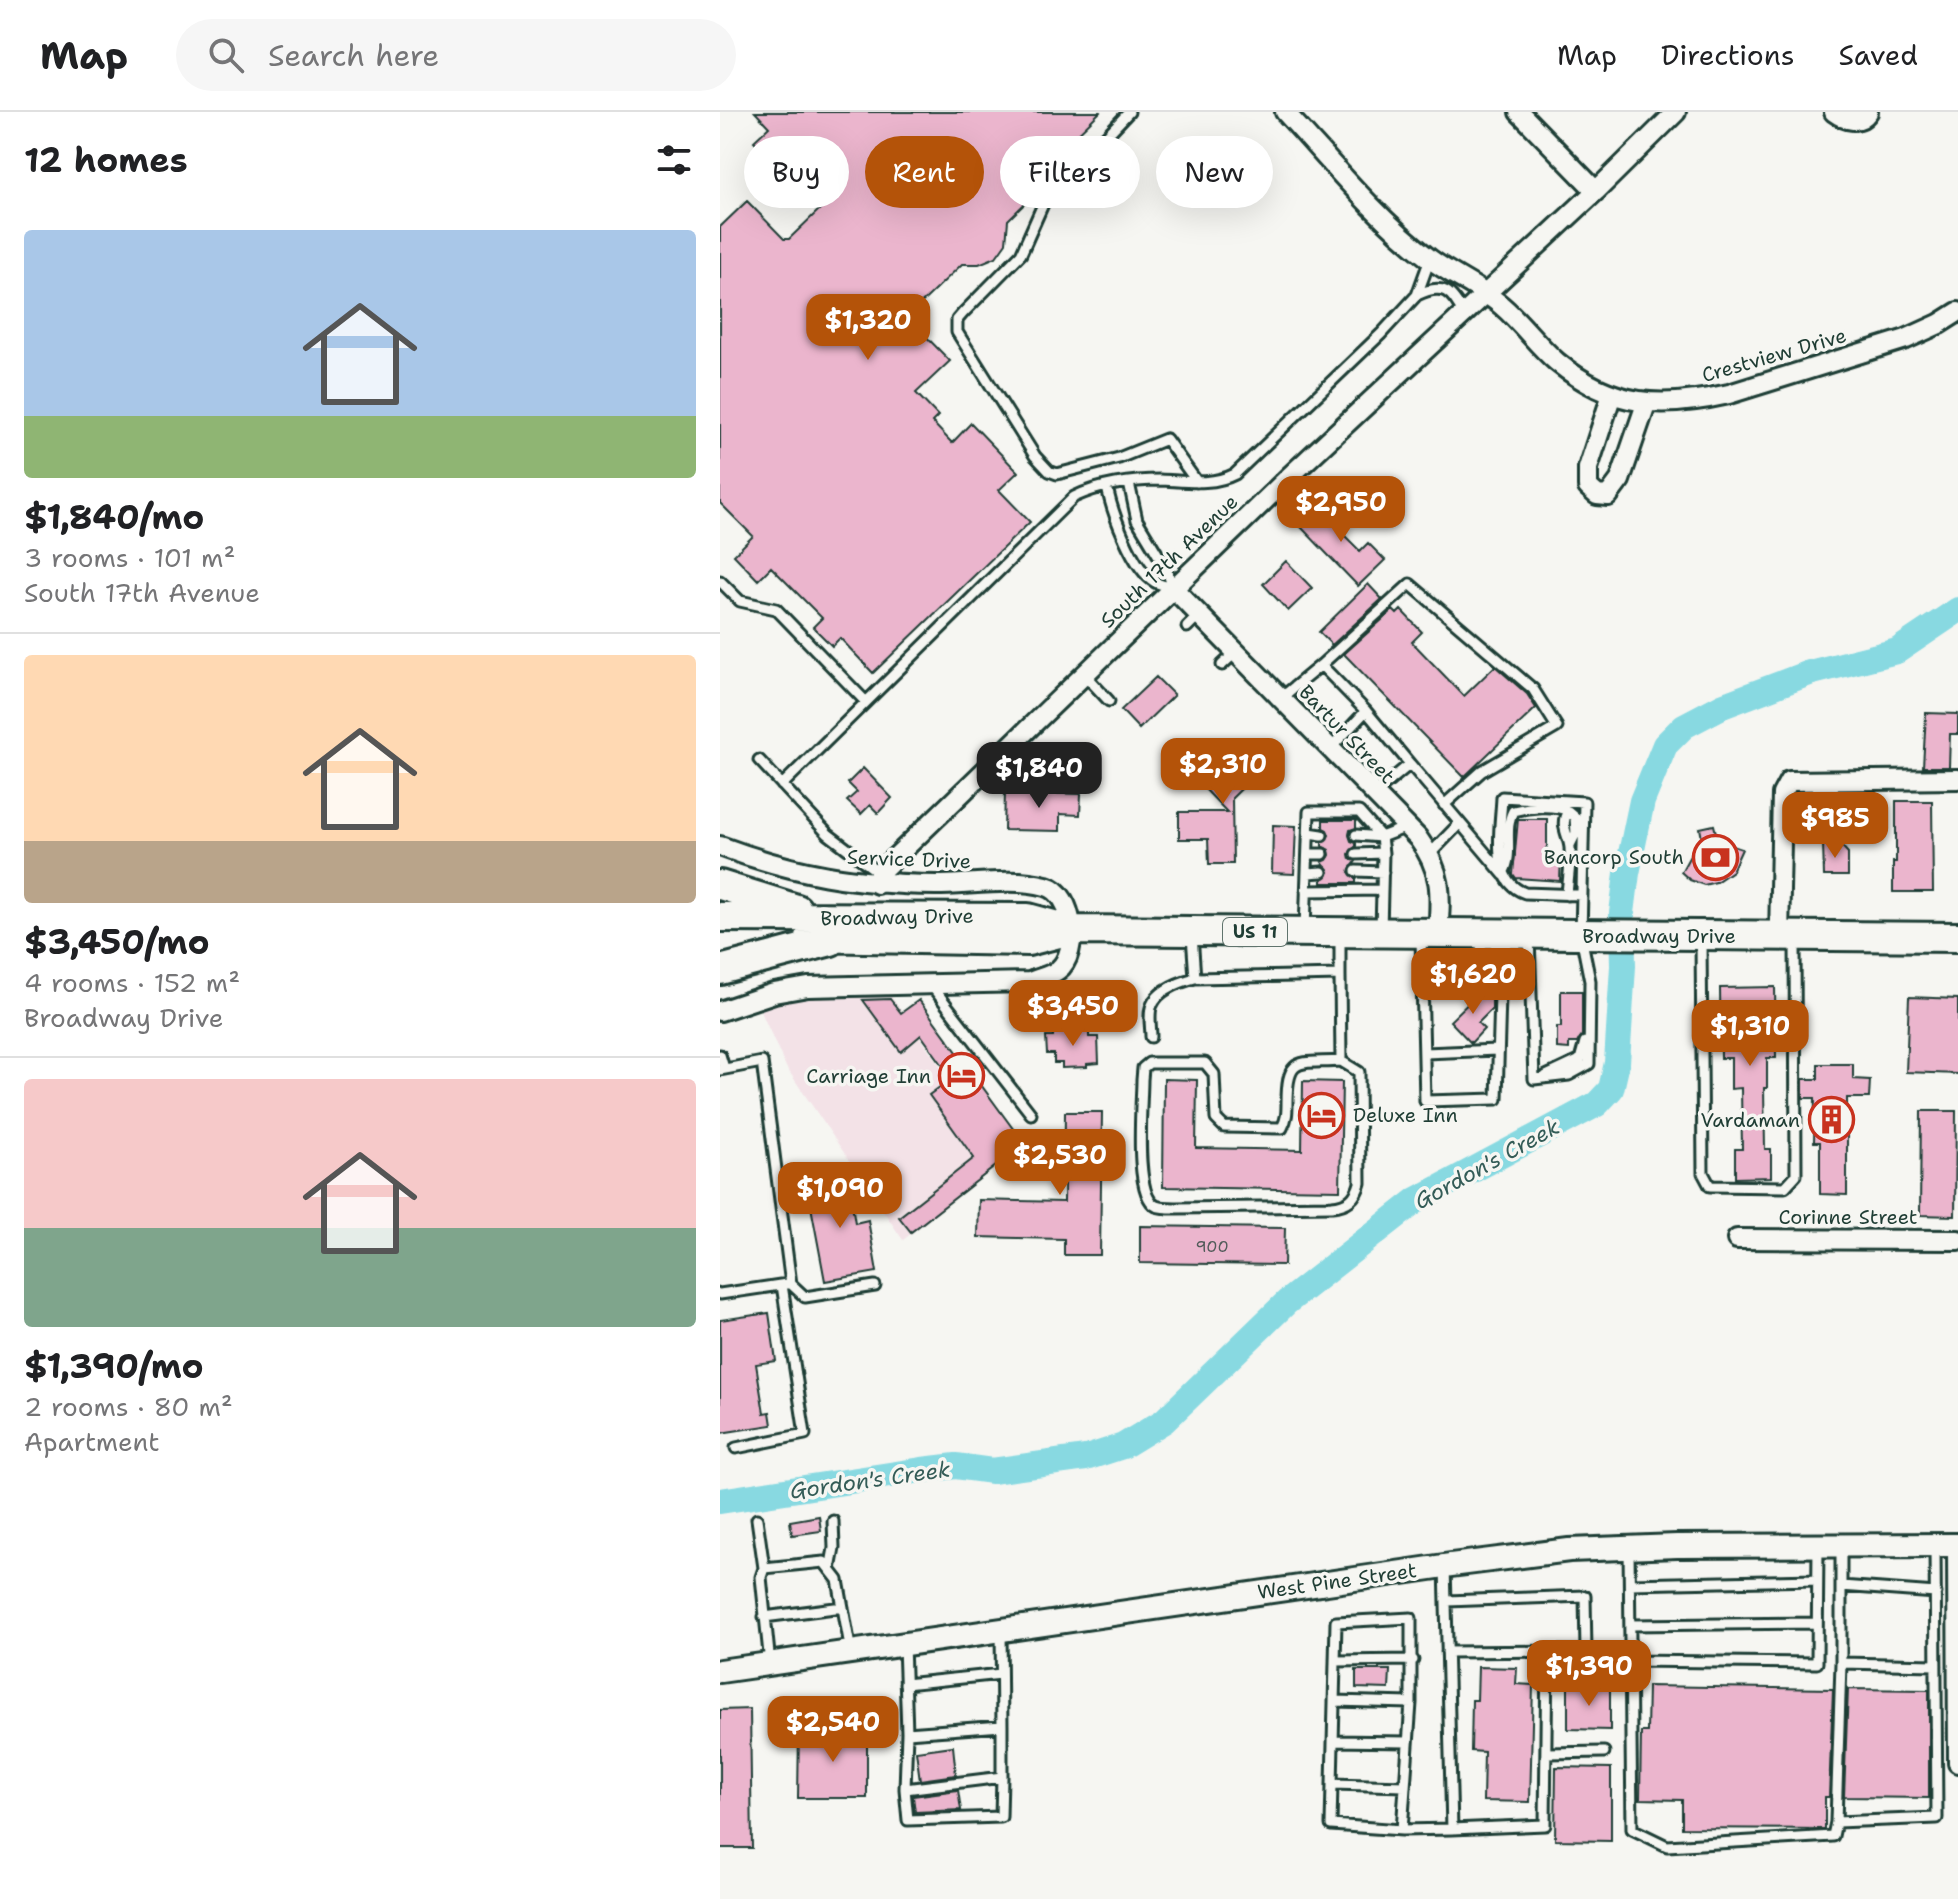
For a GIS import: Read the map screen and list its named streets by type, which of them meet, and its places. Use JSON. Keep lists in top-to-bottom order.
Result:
{
  "streets": {
    "main road": ["Broadway Drive", "US 11"],
    "street": [
      "Crestview Drive",
      "South 17th Avenue",
      "Bartur Street",
      "Service Drive",
      "Corinne Street",
      "West Pine Street"
    ]
  },
  "crossings": [
    ["Crestview Drive", "South 17th Avenue"],
    ["South 17th Avenue", "Bartur Street"],
    ["South 17th Avenue", "Service Drive"],
    ["Bartur Street", "Broadway Drive"],
    ["Service Drive", "Broadway Drive"]
  ],
  "water": ["Gordon's Creek"],
  "places": {
    "bank": ["Bancorp South"],
    "hotel": ["Carriage Inn", "Deluxe Inn"],
    "building": ["Vardaman"]
  },
  "house_numbers": ["900"],
  "page": {
    "header": "Map",
    "search": "Search here",
    "nav": ["Map", "Directions", "Saved"],
    "heading": "12 homes",
    "chip": [
      "Buy",
      "Rent",
      "Filters",
      "New"
    ],
    "list": [
      {
        "name": "$1,840/mo",
        "note": "3 rooms · 101 m² · South 17th Avenue"
      },
      {
        "name": "$3,450/mo",
        "note": "4 rooms · 152 m² · Broadway Drive"
      },
      {
        "name": "$1,390/mo",
        "note": "2 rooms · 80 m² · Apartment"
      }
    ],
    "price": [
      "$1,320",
      "$2,950",
      "$2,310",
      "$1,840",
      "$985",
      "$1,620",
      "$3,450",
      "$1,310",
      "$2,530",
      "$1,090",
      "$1,390",
      "$2,540"
    ]
  }
}
